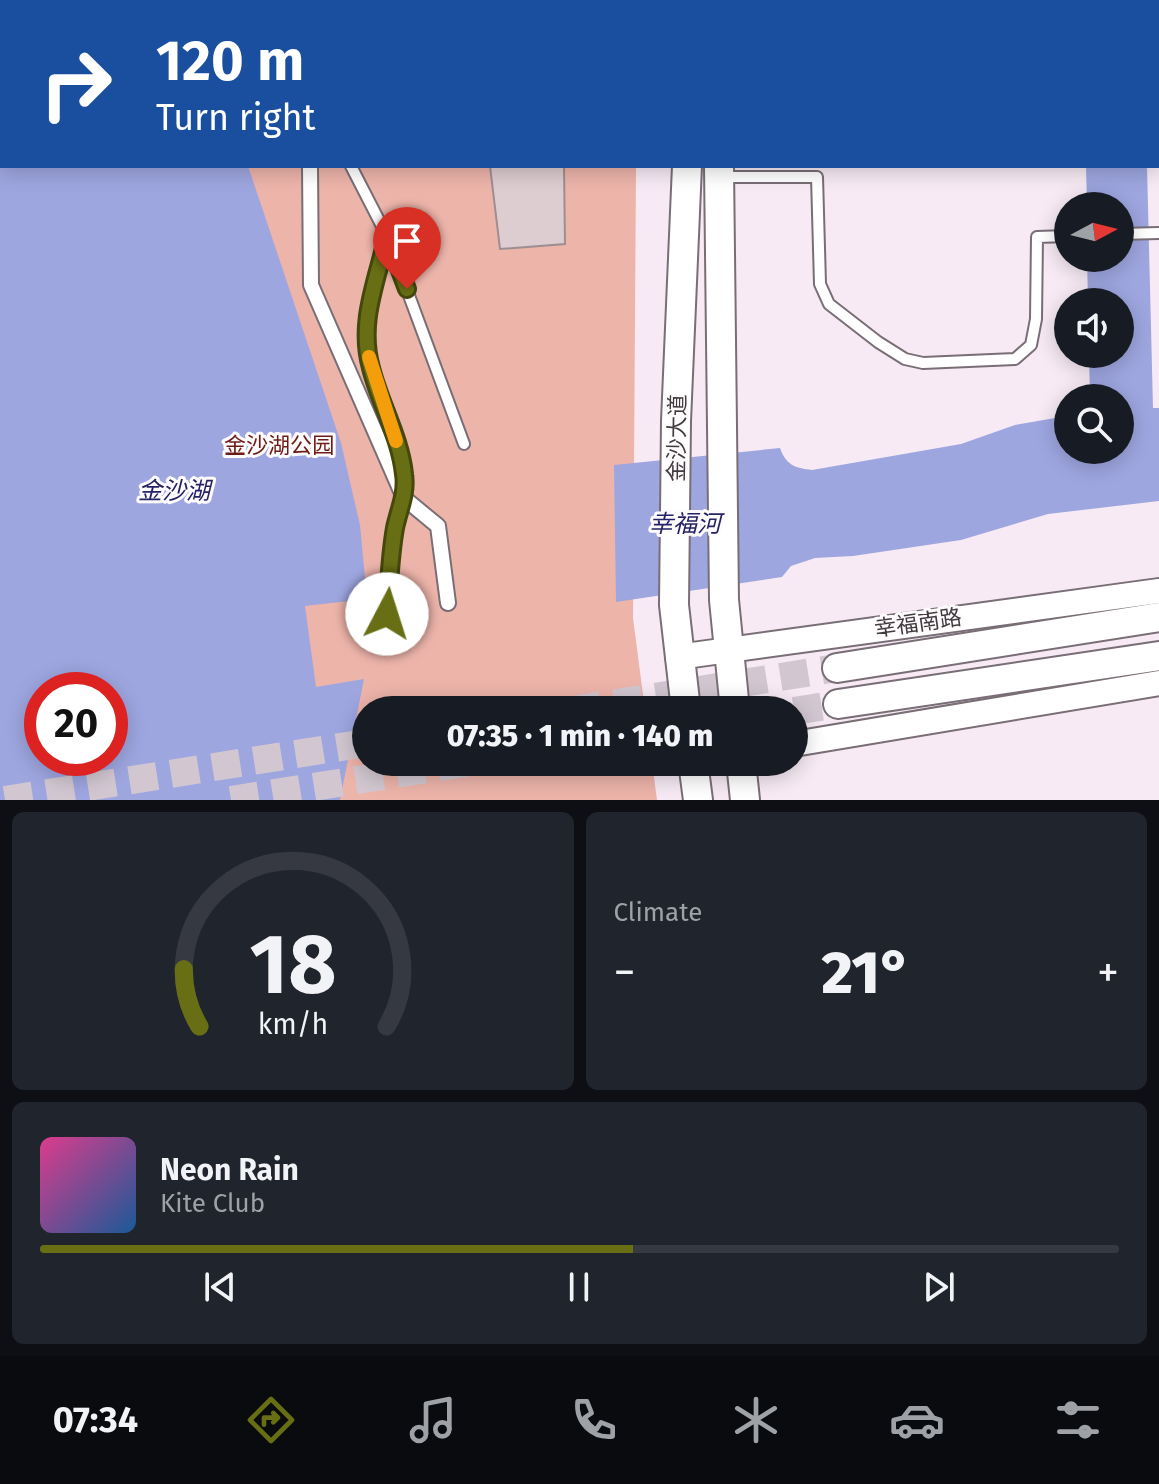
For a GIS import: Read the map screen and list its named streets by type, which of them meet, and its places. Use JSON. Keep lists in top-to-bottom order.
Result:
{
  "streets": {
    "main road": ["金沙大道", "幸福南路"]
  },
  "crossings": [
    ["金沙大道", "幸福南路"]
  ],
  "water": ["金沙湖", "幸福河"],
  "parks": ["金沙湖公园"],
  "north": "right",
  "page": {
    "turn": ["120 m", "Turn right"],
    "limit": "20",
    "trip": "07:35 · 1 min · 140 m",
    "tile": "Climate",
    "heat": ["−", "21°", "+"],
    "song": ["Neon Rain", "Kite Club"],
    "tabs": "07:34",
    "gauge": ["18", "km/h"]
  }
}
